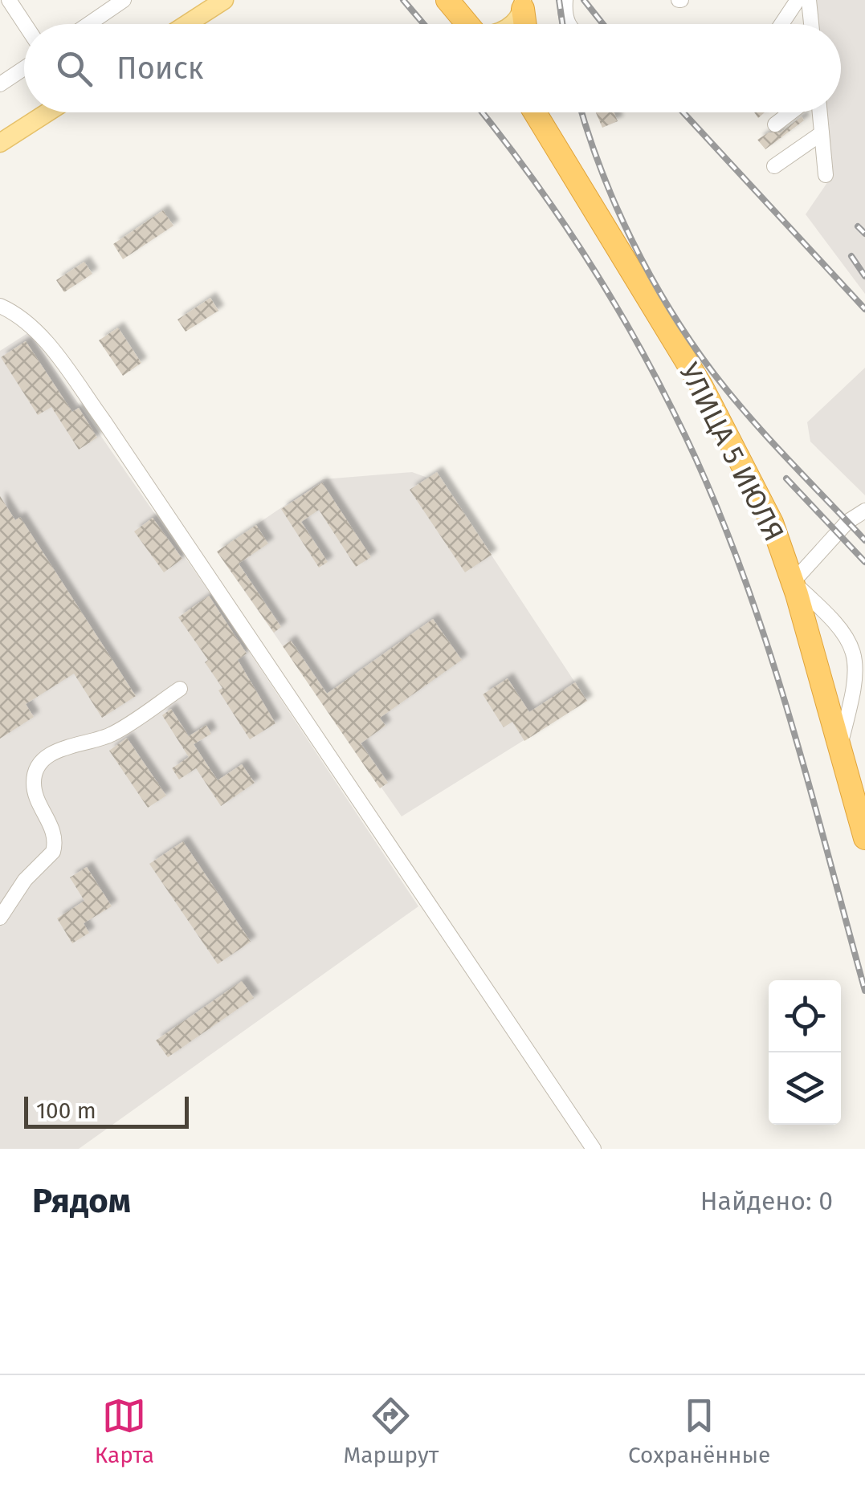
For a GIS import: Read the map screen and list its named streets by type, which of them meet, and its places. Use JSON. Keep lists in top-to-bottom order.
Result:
{
  "streets": {
    "highway": ["УЛИЦА 5 ИЮЛЯ"]
  },
  "scale_bar": "100 m",
  "page": {
    "search": "Поиск",
    "scale": "100 m",
    "heading": ["Рядом", "Найдено: 0"],
    "nav": ["Карта", "Маршрут", "Сохранённые"]
  }
}
